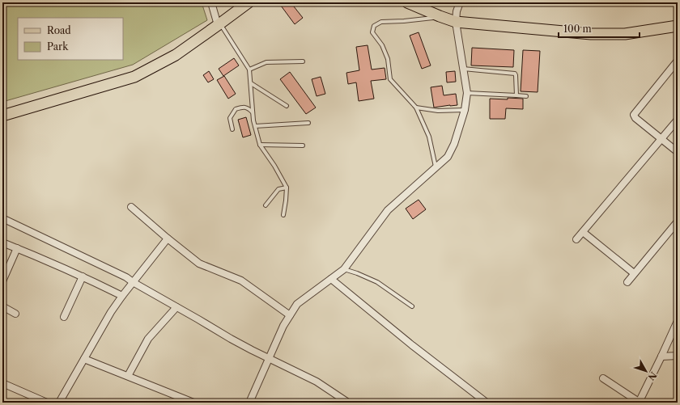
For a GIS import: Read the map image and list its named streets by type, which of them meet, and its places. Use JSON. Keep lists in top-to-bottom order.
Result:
{
  "legend": ["Road", "Park"],
  "scale_bar": "100 m",
  "north": "bottom right"
}
